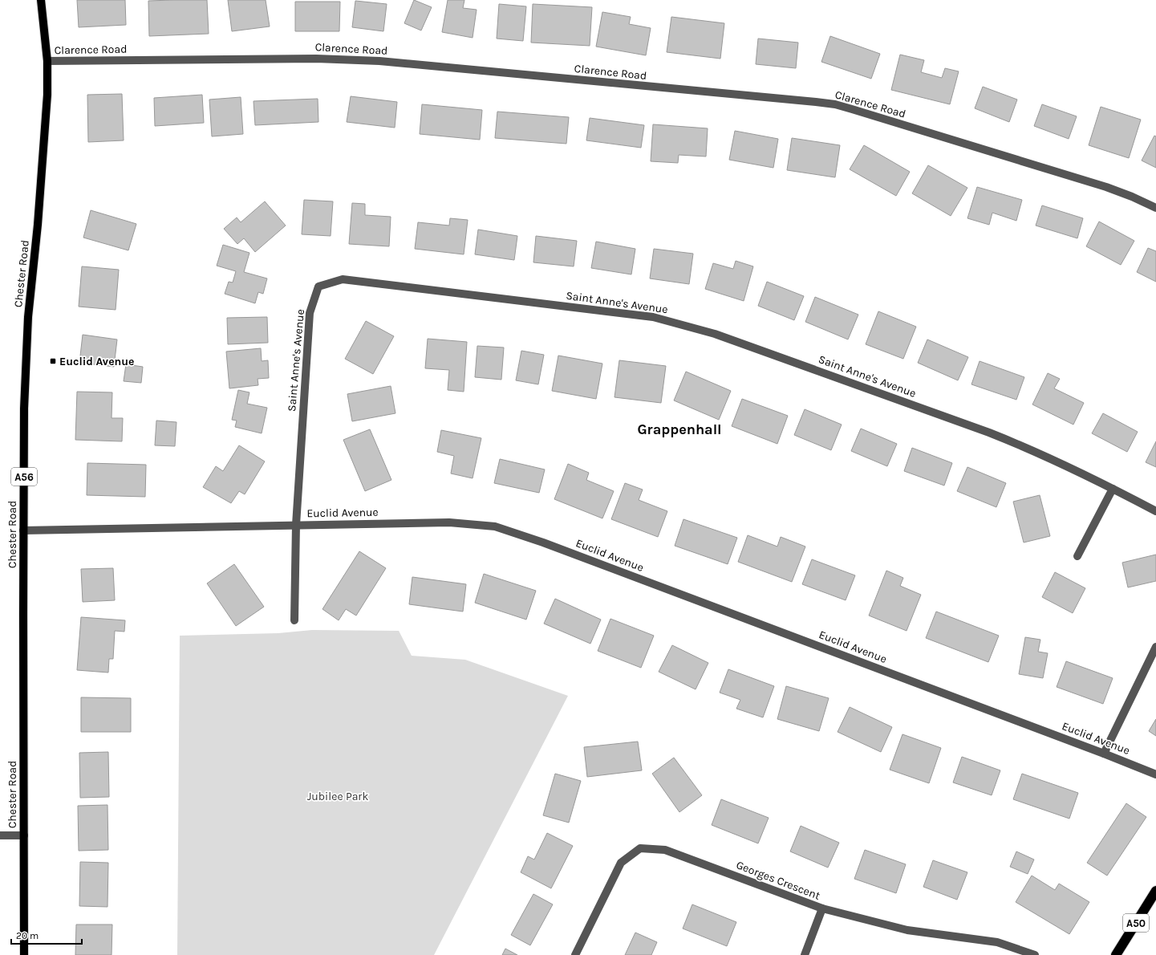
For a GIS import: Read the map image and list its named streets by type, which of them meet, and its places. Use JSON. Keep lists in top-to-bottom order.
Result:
{
  "streets": {
    "highway": ["A50"],
    "main road": ["Chester Road", "A56"],
    "street": [
      "Clarence Road",
      "Saint Anne's Avenue",
      "Euclid Avenue",
      "Georges Crescent"
    ]
  },
  "crossings": [
    ["Clarence Road", "Chester Road"],
    ["Chester Road", "Euclid Avenue"],
    ["Saint Anne's Avenue", "Euclid Avenue"]
  ],
  "districts": ["Grappenhall"],
  "parks": ["Jubilee Park"],
  "places": {
    "transit": ["Euclid Avenue"]
  },
  "scale_bar": "20 m"
}
